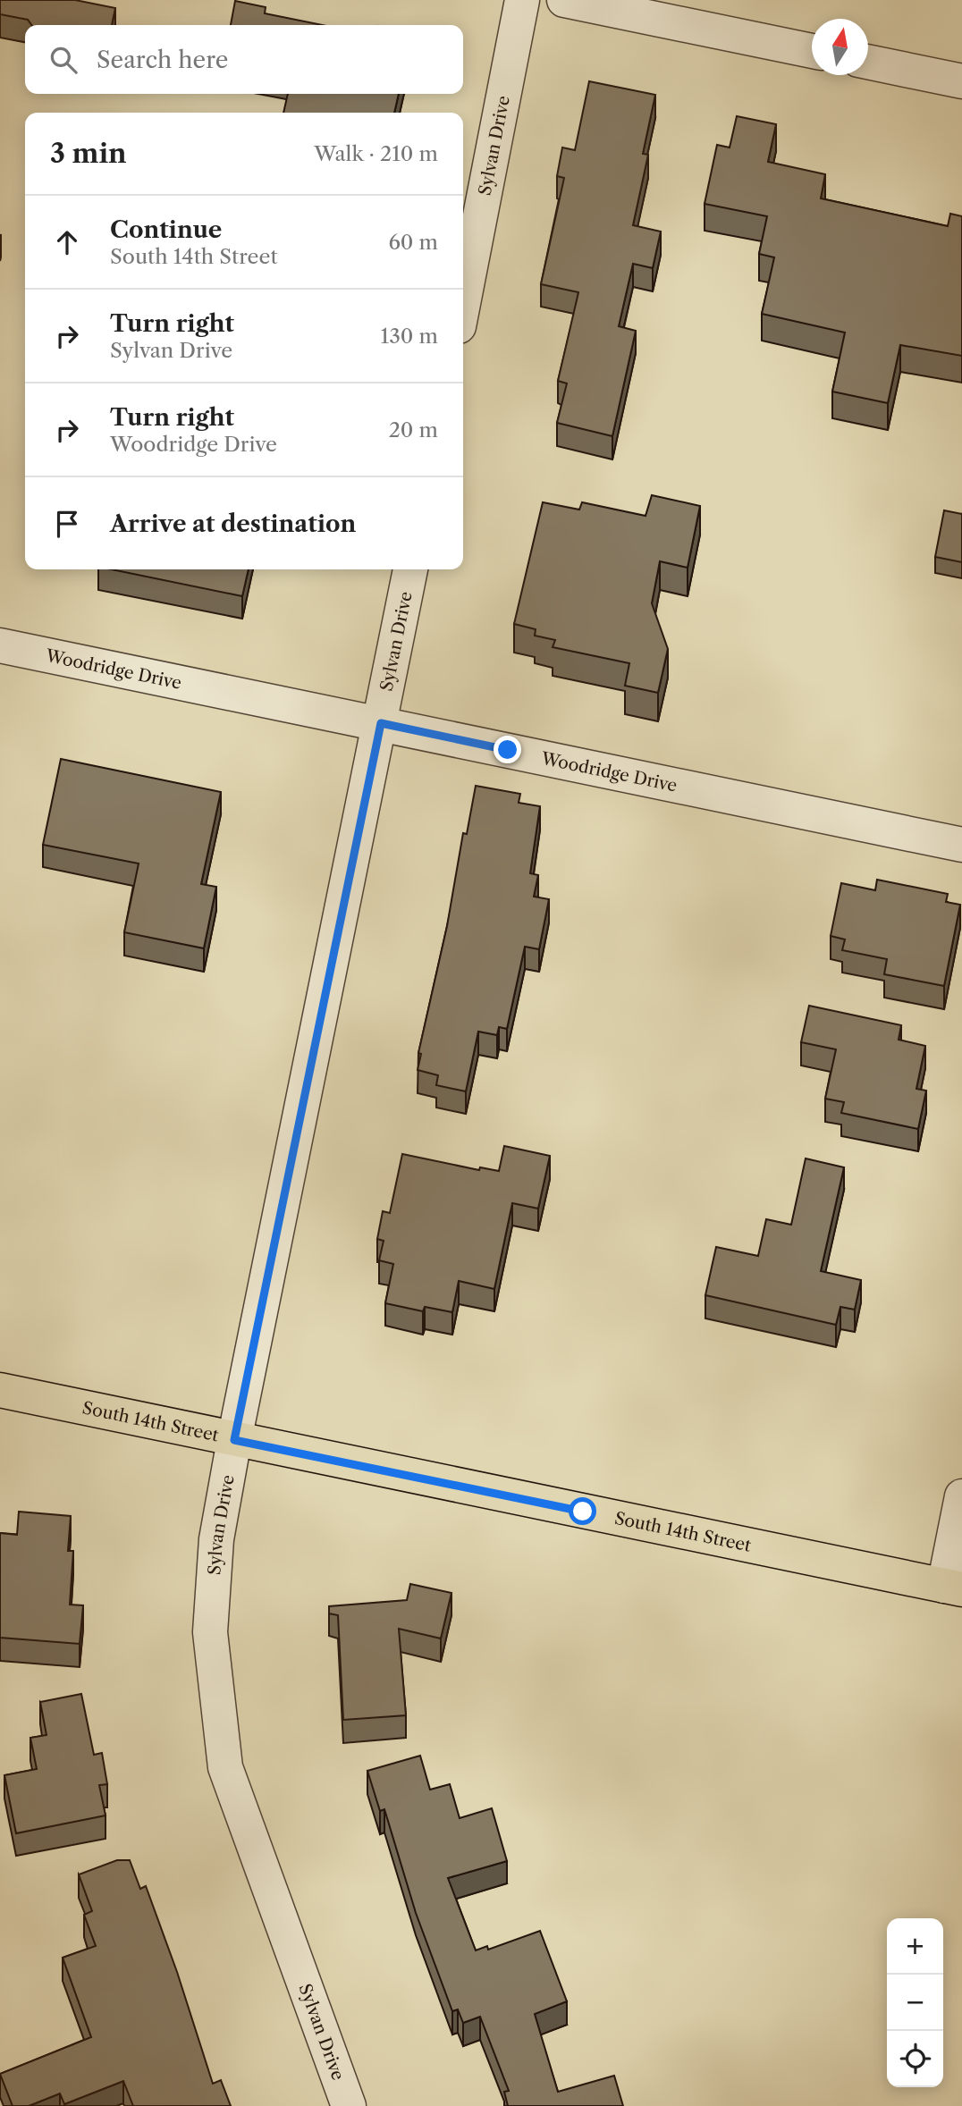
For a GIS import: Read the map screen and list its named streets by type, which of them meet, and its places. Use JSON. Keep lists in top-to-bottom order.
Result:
{
  "streets": {
    "main road": ["South 14th Street"],
    "street": ["Sylvan Drive", "Woodridge Drive"]
  },
  "crossings": [
    ["Sylvan Drive", "Woodridge Drive"],
    ["Sylvan Drive", "South 14th Street"]
  ],
  "north": "top",
  "page": {
    "search": "Search here",
    "heading": ["3 min", "Walk · 210 m"],
    "list": [
      ["Continue", "South 14th Street", "60 m"],
      ["Turn right", "Sylvan Drive", "130 m"],
      ["Turn right", "Woodridge Drive", "20 m"],
      "Arrive at destination"
    ],
    "map_buttons": ["+", "−"]
  }
}
